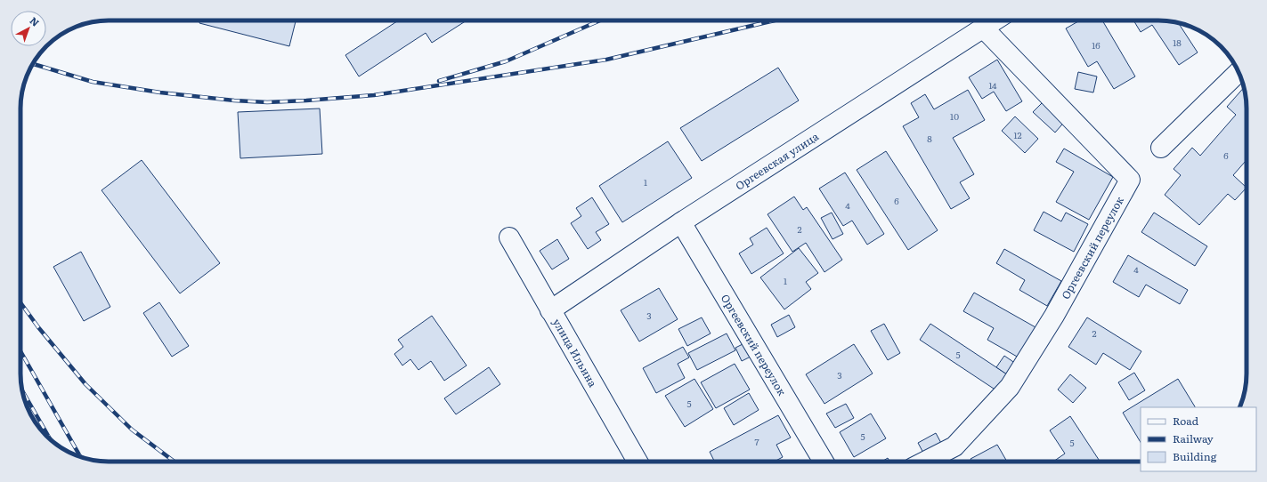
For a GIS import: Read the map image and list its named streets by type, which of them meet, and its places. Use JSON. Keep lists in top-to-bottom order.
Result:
{
  "streets": {
    "street": ["Оргеевская улица", "Оргеевский переулок", "улица Ильина"]
  },
  "crossings": [
    ["Оргеевская улица", "Оргеевский переулок"],
    ["Оргеевская улица", "улица Ильина"]
  ],
  "house_numbers": [
    "18",
    "16",
    "14",
    "10",
    "12",
    "8",
    "6",
    "1",
    "6",
    "4",
    "2",
    "4",
    "1",
    "3",
    "2",
    "5",
    "3",
    "5",
    "5",
    "7",
    "5"
  ],
  "legend": ["Road", "Railway", "Building"],
  "north": "top right"
}
